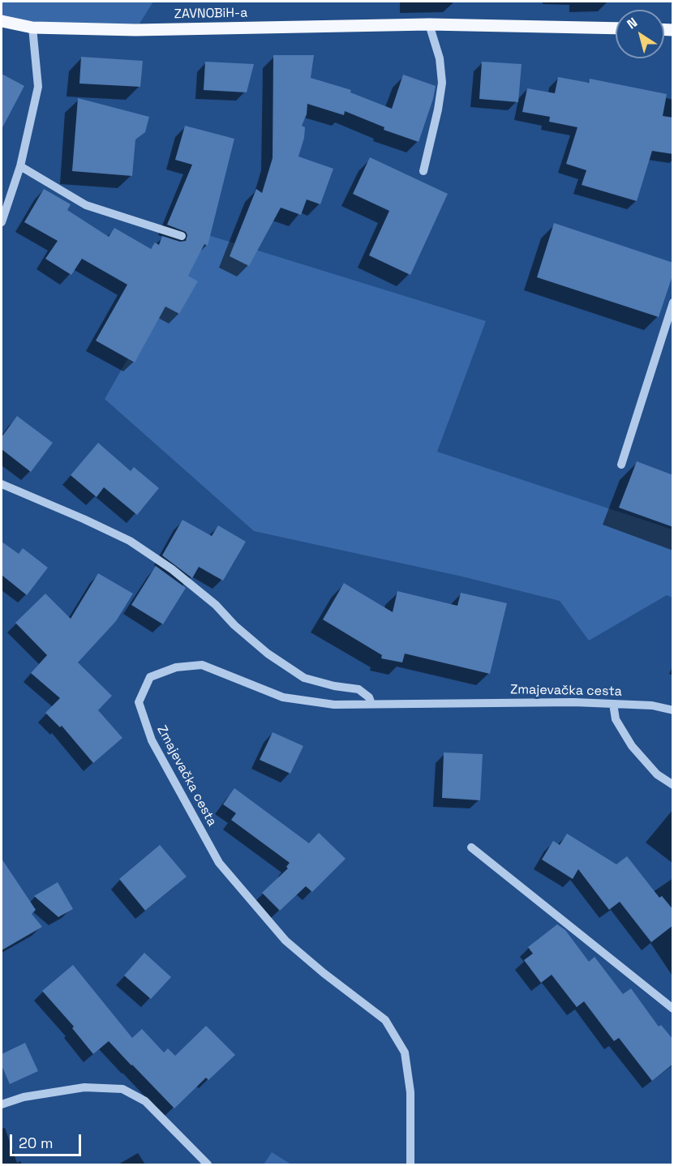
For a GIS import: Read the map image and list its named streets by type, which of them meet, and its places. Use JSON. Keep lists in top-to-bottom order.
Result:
{
  "streets": {
    "main road": ["ZAVNOBiH-a"],
    "street": ["Zmajevačka cesta"]
  },
  "scale_bar": "20 m",
  "north": "top left"
}
